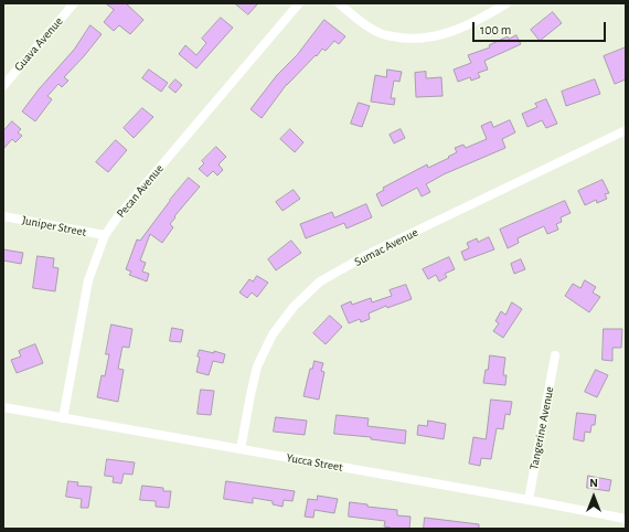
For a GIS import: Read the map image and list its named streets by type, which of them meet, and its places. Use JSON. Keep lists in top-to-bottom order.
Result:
{
  "streets": {
    "street": [
      "Guava Avenue",
      "Pecan Avenue",
      "Juniper Street",
      "Sumac Avenue",
      "Tangerine Avenue",
      "Yucca Street"
    ]
  },
  "crossings": [
    ["Pecan Avenue", "Juniper Street"],
    ["Pecan Avenue", "Yucca Street"],
    ["Sumac Avenue", "Yucca Street"],
    ["Tangerine Avenue", "Yucca Street"]
  ],
  "scale_bar": "100 m",
  "north": "top"
}
